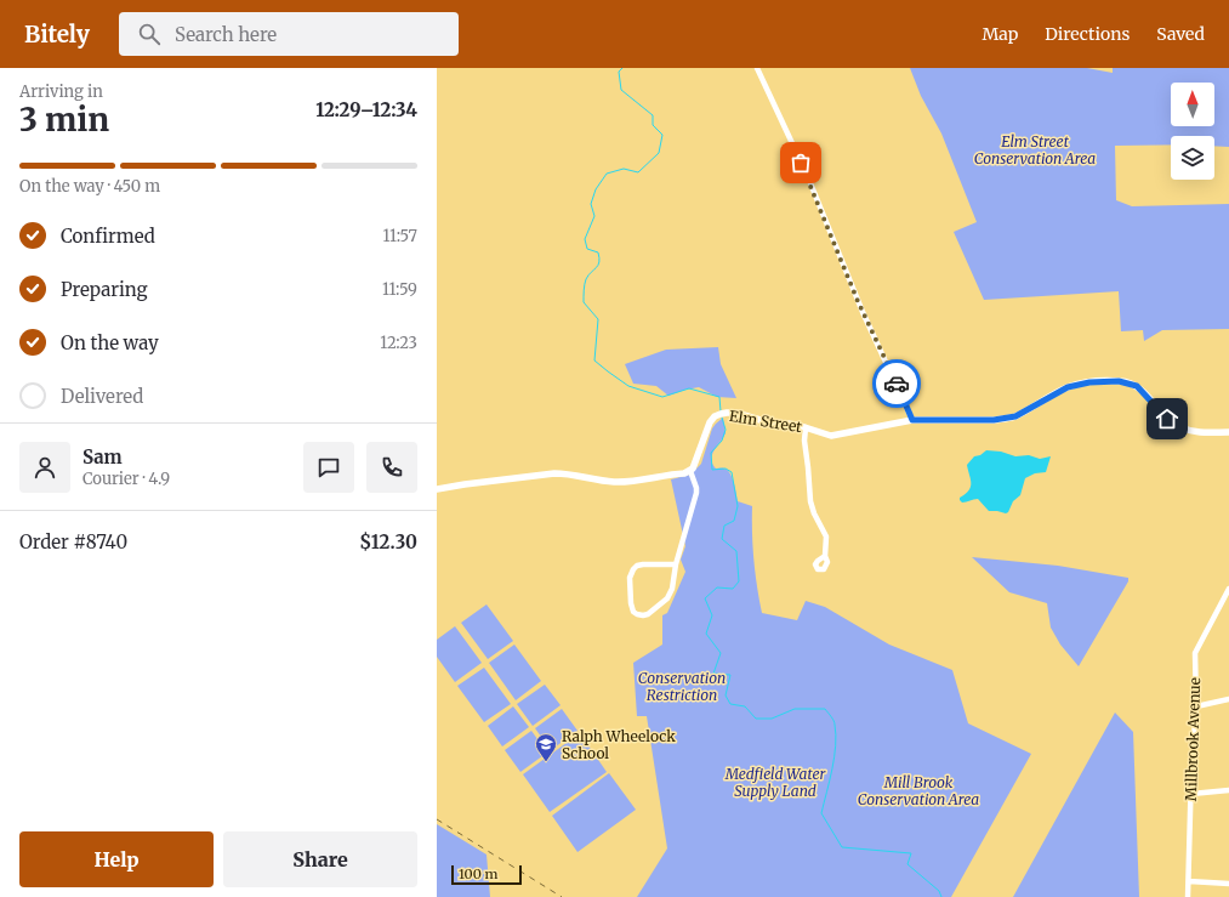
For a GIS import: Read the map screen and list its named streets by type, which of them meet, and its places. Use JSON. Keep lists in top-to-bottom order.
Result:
{
  "streets": {
    "street": ["Elm Street", "Millbrook Avenue"]
  },
  "parks": [
    "Elm Street Conservation Area",
    "Conservation Restriction",
    "Medfield Water Supply Land",
    "Mill Brook Conservation Area"
  ],
  "places": {
    "school or university": ["Ralph Wheelock School"]
  },
  "scale_bar": "100 m",
  "north": "top",
  "page": {
    "header": "Bitely",
    "search": "Search here",
    "nav": ["Map", "Directions", "Saved"],
    "heading": ["3 min", "Arriving in", "12:29–12:34"],
    "panel": [
      "Sam",
      "Courier · 4.9",
      "Order #8740",
      "$12.30"
    ],
    "bar": "On the way · 450 m",
    "list": [
      ["Confirmed", "11:57"],
      ["Preparing", "11:59"],
      ["On the way", "12:23"],
      "Delivered"
    ],
    "buttons": ["Help", "Share"],
    "scale": "100 m"
  }
}
